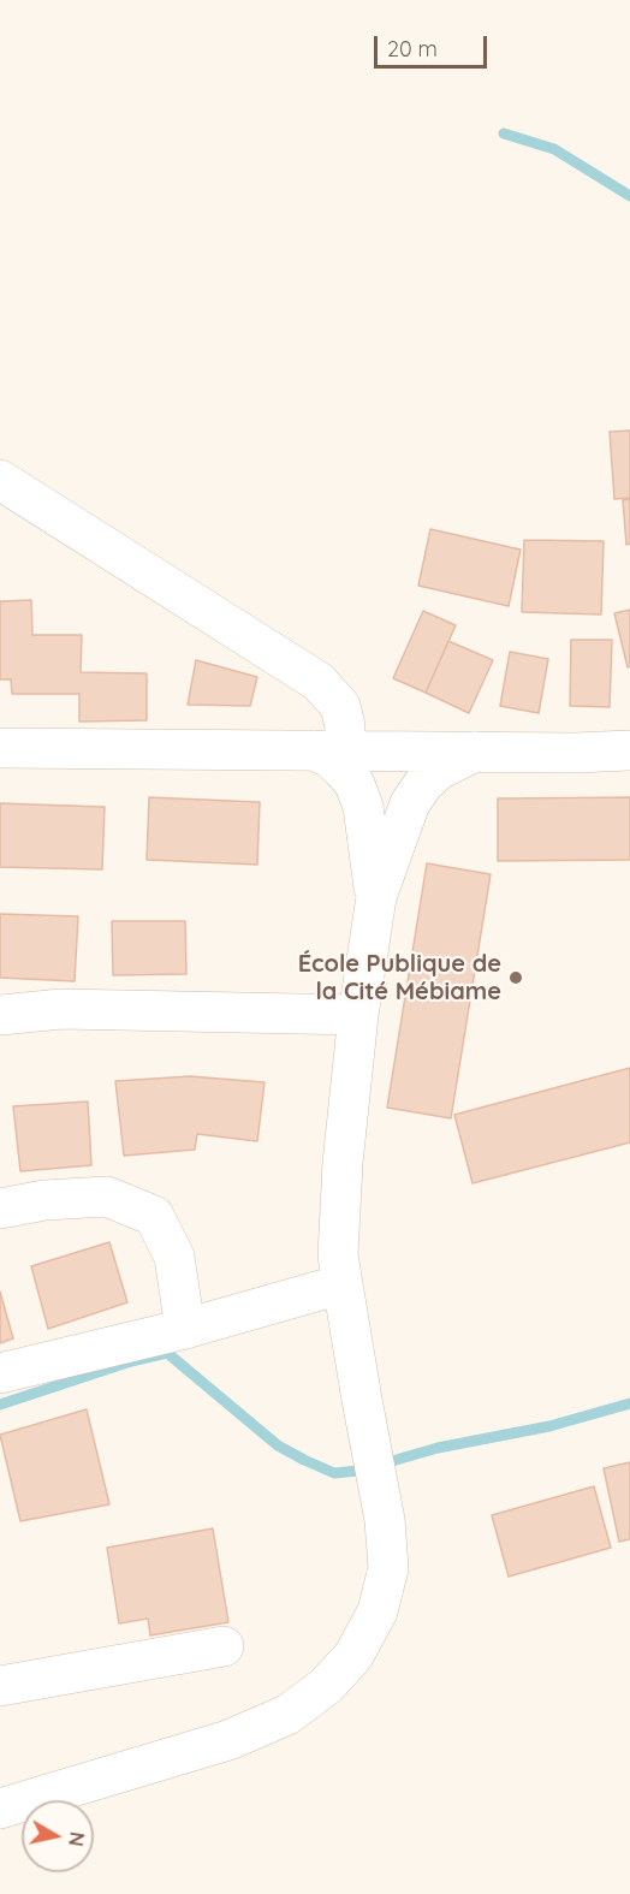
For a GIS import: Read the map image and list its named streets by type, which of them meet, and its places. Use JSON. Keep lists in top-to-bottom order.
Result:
{
  "places": ["École Publique de la Cité Mébiame"],
  "scale_bar": "20 m",
  "north": "right"
}
